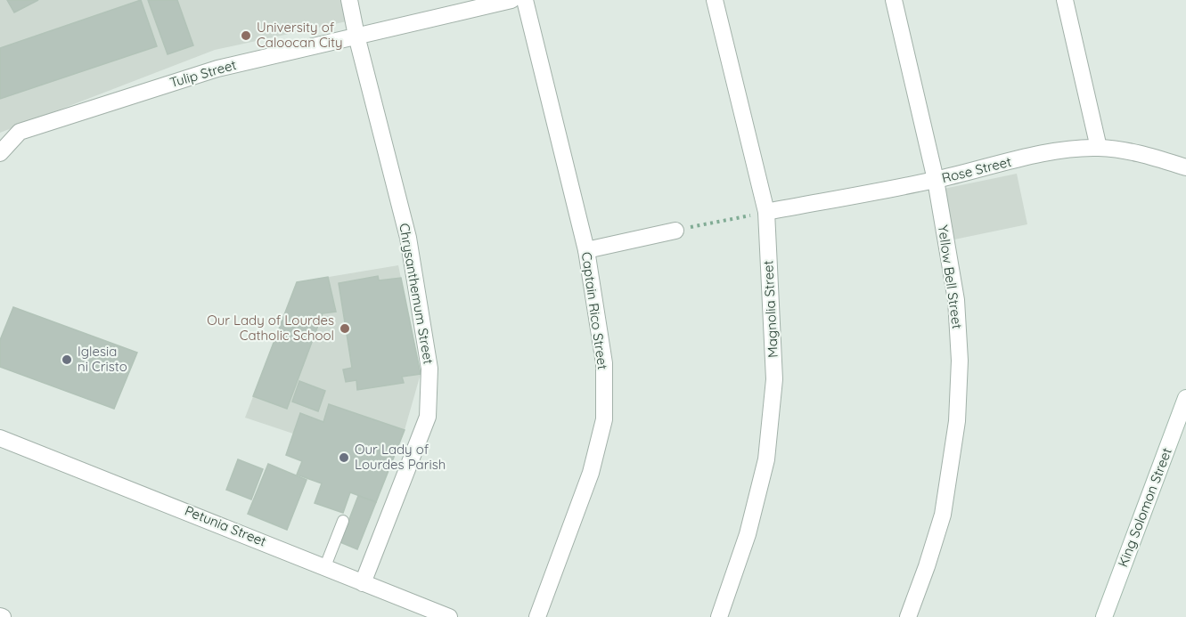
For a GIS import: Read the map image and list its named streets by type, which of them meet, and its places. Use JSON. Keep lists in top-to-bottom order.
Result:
{
  "streets": {
    "street": [
      "Tulip Street",
      "Rose Street",
      "Yellow Bell Street",
      "Chrysanthemum Street",
      "Magnolia Street",
      "Captain Rico Street",
      "King Solomon Street",
      "Petunia Street"
    ]
  },
  "crossings": [
    ["Tulip Street", "Chrysanthemum Street"],
    ["Rose Street", "Yellow Bell Street"],
    ["Rose Street", "Magnolia Street"],
    ["Chrysanthemum Street", "Petunia Street"]
  ],
  "places": [
    "University of Caloocan City",
    "Our Lady of Lourdes Catholic School",
    "Iglesia ni Cristo",
    "Our Lady of Lourdes Parish"
  ]
}
